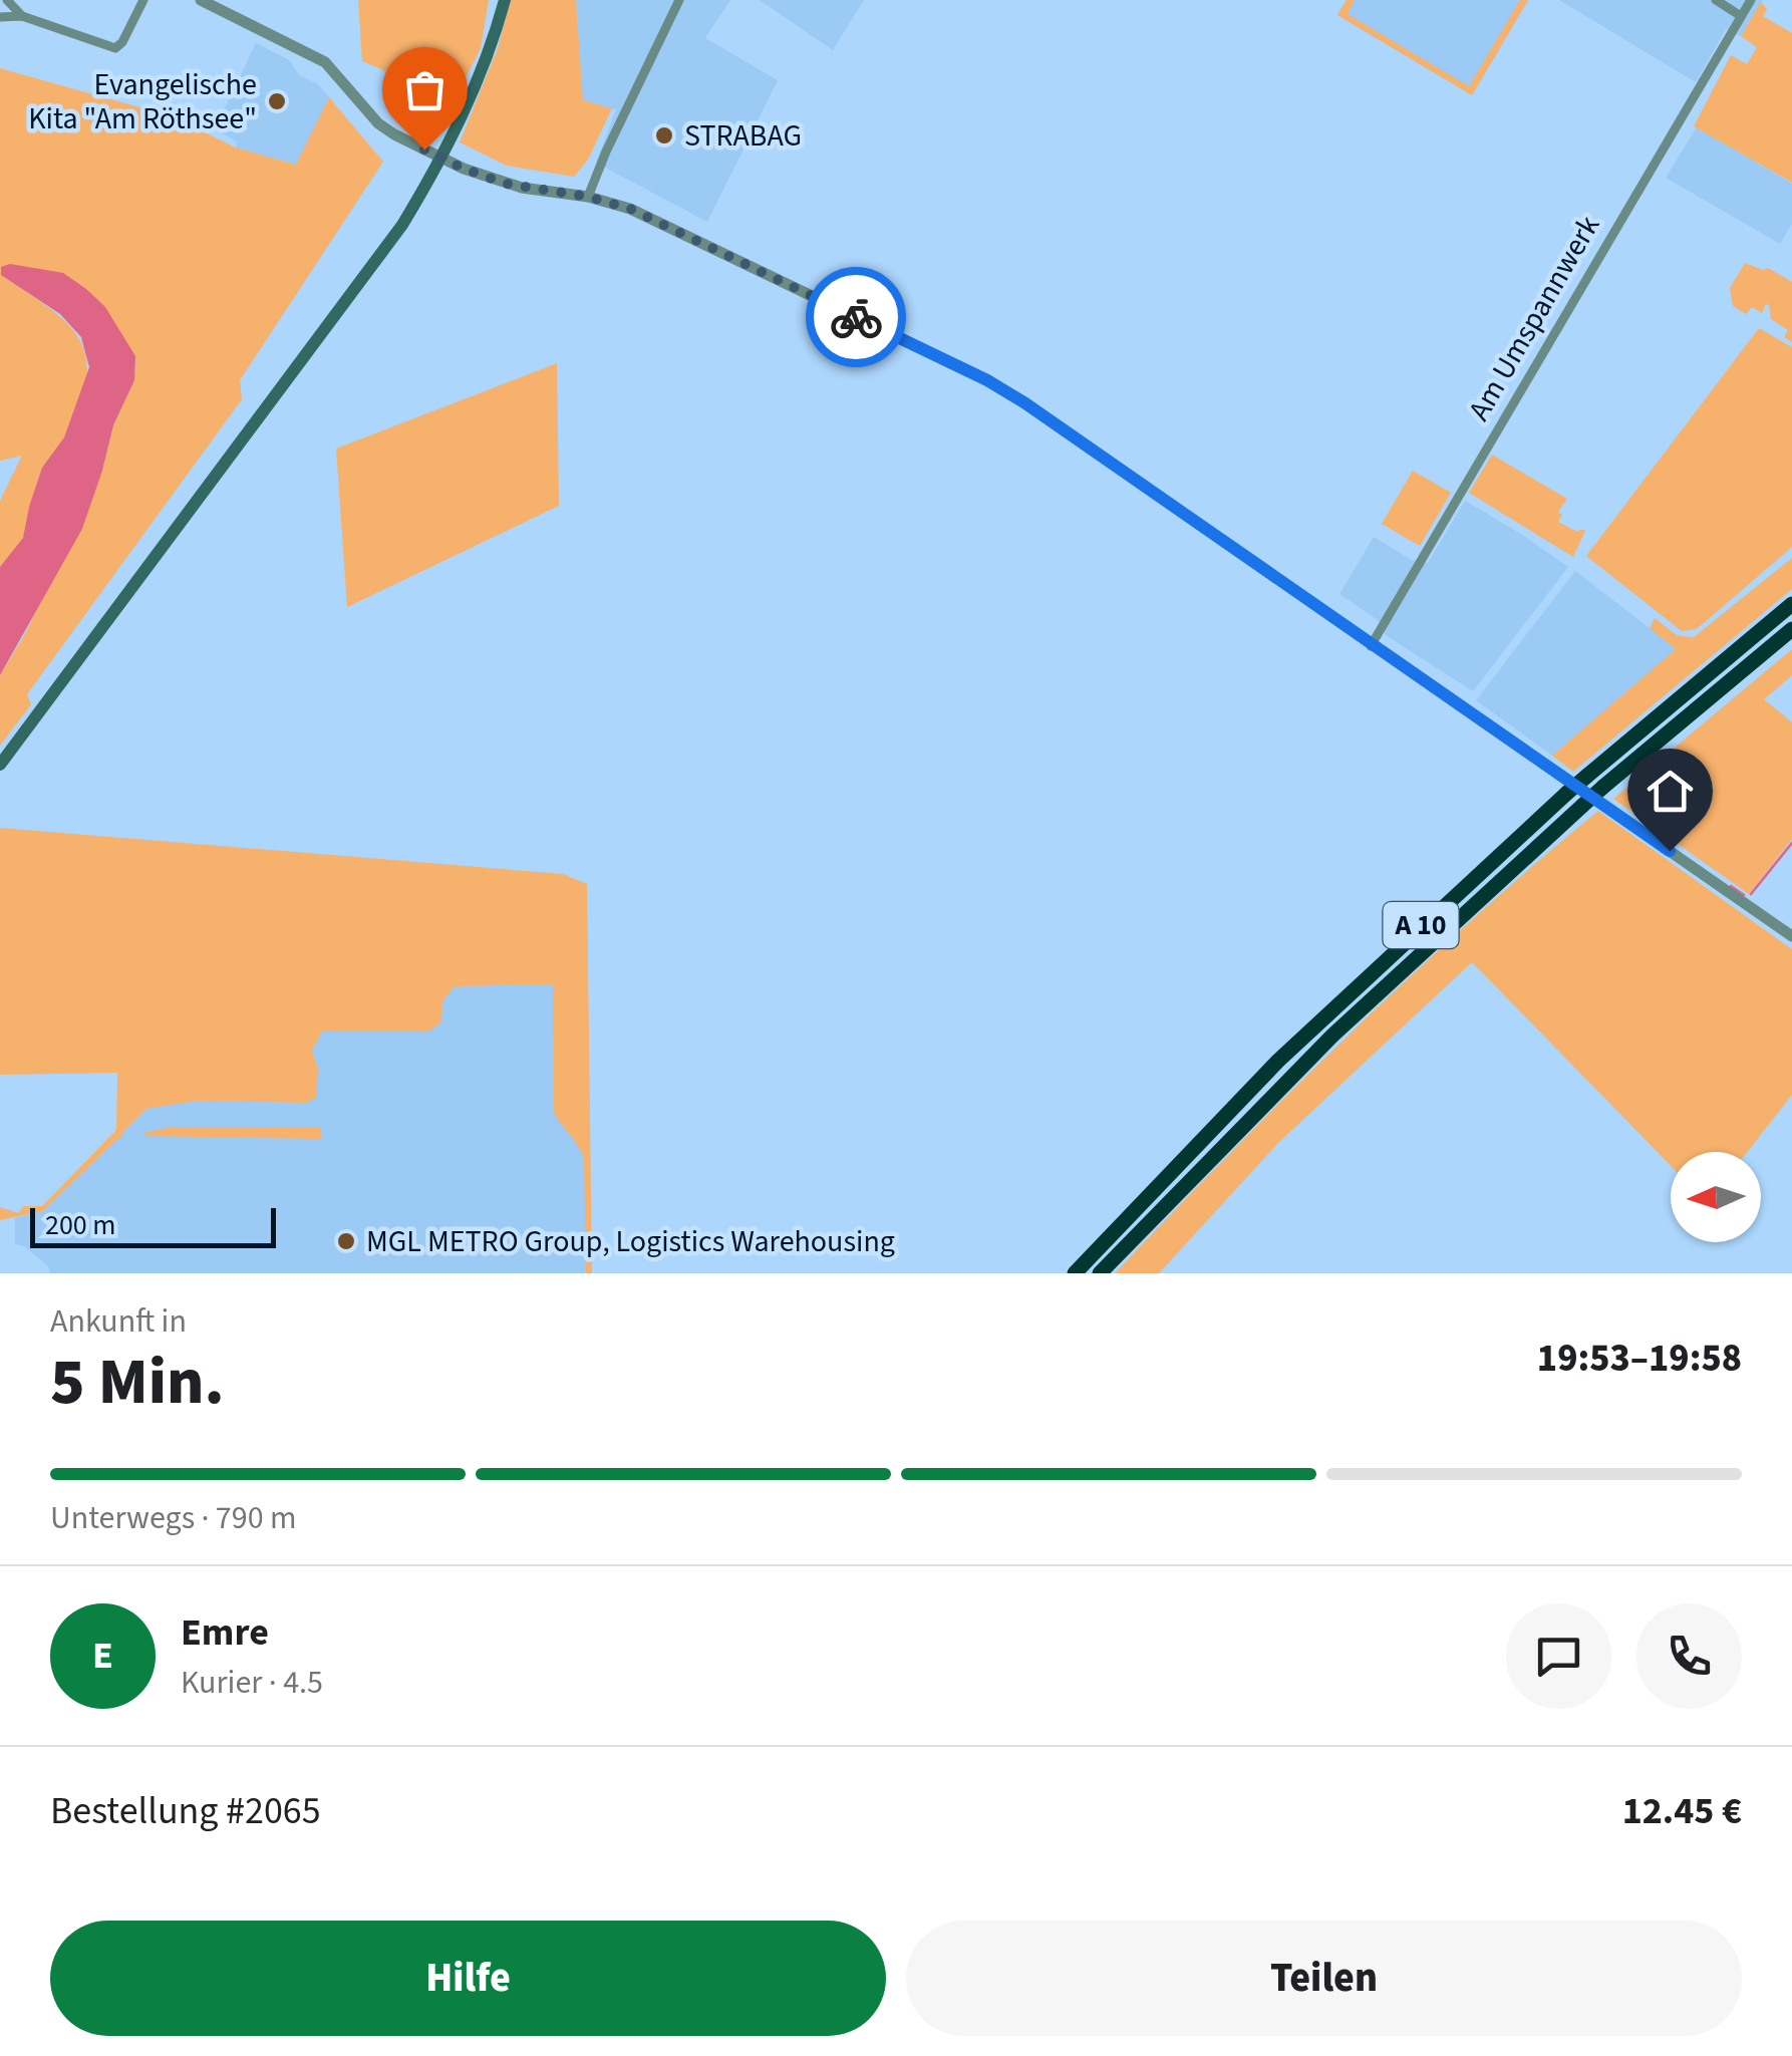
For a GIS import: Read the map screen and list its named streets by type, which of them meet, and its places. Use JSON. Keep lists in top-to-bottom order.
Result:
{
  "streets": {
    "highway": ["A 10"],
    "street": ["Am Umspannwerk"]
  },
  "places": ["Evangelische Kita \"Am Röthsee\"", "STRABAG", "MGL METRO Group, Logistics Warehousing"],
  "scale_bar": "200 m",
  "north": "left",
  "page": {
    "scale": "200 m",
    "heading": ["5 Min.", "Ankunft in", "19:53–19:58"],
    "panel": [
      "Emre",
      "Kurier · 4.5",
      "Bestellung #2065",
      "12.45 €"
    ],
    "bar": "Unterwegs · 790 m",
    "round": "E",
    "buttons": ["Hilfe", "Teilen"]
  }
}
